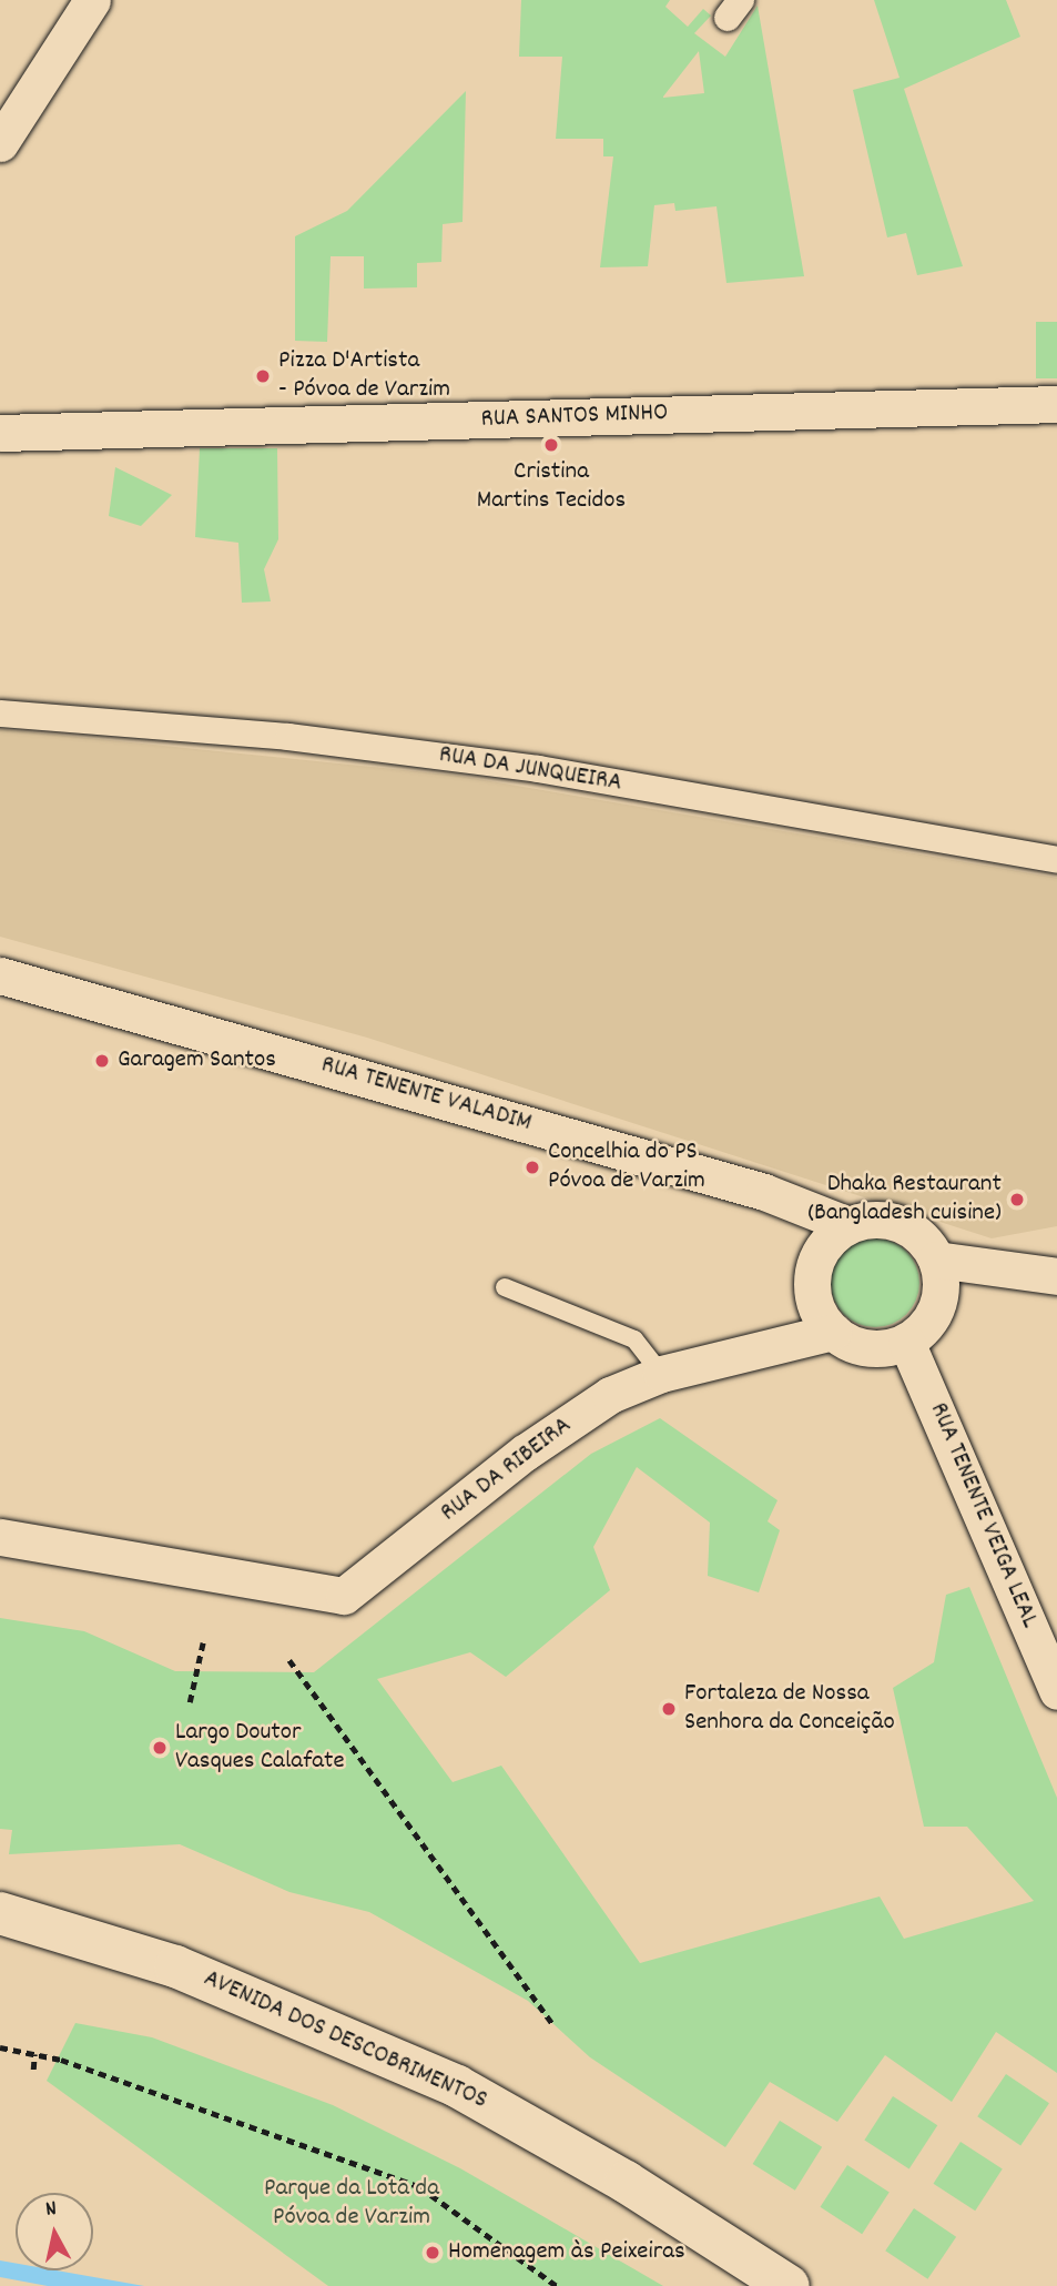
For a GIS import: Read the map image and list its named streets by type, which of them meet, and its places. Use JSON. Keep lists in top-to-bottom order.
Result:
{
  "streets": {
    "main road": ["AVENIDA DOS DESCOBRIMENTOS"],
    "street": [
      "RUA SANTOS MINHO",
      "RUA DA JUNQUEIRA",
      "RUA TENENTE VALADIM",
      "RUA DA RIBEIRA",
      "RUA TENENTE VEIGA LEAL"
    ]
  },
  "crossings": [
    ["RUA TENENTE VALADIM", "RUA DA RIBEIRA"],
    ["RUA TENENTE VALADIM", "RUA TENENTE VEIGA LEAL"],
    ["RUA DA RIBEIRA", "RUA TENENTE VEIGA LEAL"]
  ],
  "parks": ["Parque da Lota da Póvoa de Varzim"],
  "places": [
    "Pizza D'Artista - Póvoa de Varzim",
    "Cristina Martins Tecidos",
    "Garagem Santos",
    "Concelhia do PS Póvoa de Varzim",
    "Dhaka Restaurant (Bangladesh cuisine)",
    "Fortaleza de Nossa Senhora da Conceição",
    "Largo Doutor Vasques Calafate",
    "Homenagem às Peixeiras"
  ],
  "north": "top"
}
